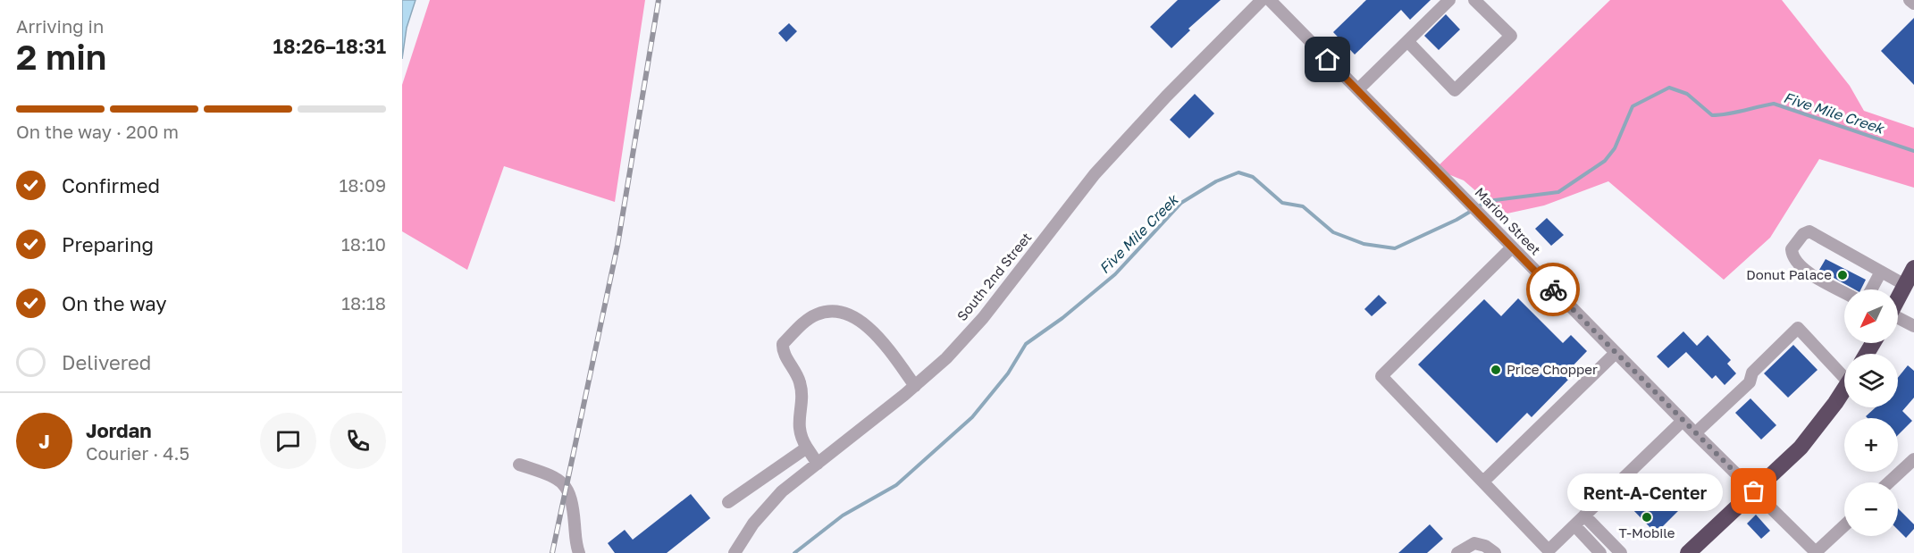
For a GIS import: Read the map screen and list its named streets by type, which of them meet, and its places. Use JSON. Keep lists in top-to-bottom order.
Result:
{
  "streets": {
    "street": ["Marion Street", "South 2nd Street"]
  },
  "water": ["Five Mile Creek"],
  "places": [
    "Donut Palace",
    "Price Chopper",
    "Rent-A-Center",
    "T-Mobile"
  ],
  "north": "bottom left",
  "page": {
    "heading": ["2 min", "Arriving in", "18:26–18:31"],
    "panel": ["Jordan", "Courier · 4.5"],
    "bar": "On the way · 200 m",
    "list": [
      ["Confirmed", "18:09"],
      ["Preparing", "18:10"],
      ["On the way", "18:18"],
      "Delivered"
    ],
    "map_buttons": ["+", "−"],
    "round": "J",
    "bubble": "Rent-A-Center"
  }
}
